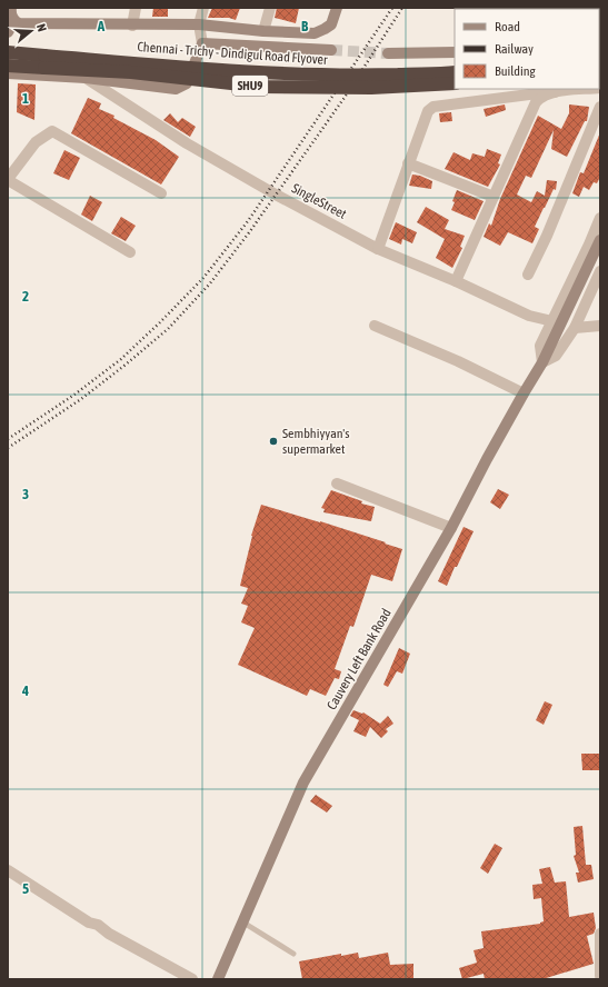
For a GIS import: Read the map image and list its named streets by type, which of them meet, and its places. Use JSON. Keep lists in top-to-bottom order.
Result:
{
  "streets": {
    "highway": ["Chennai - Trichy - Dindigul Road Flyover", "SHU9"],
    "main road": ["Cauvery Left Bank Road"],
    "street": ["SingleStreet"]
  },
  "places": ["Sembhiyyan's supermarket"],
  "legend": ["Road", "Railway", "Building"],
  "north": "right",
  "grid": {
    "columns": ["A", "B"],
    "rows": [
      "1",
      "2",
      "3",
      "4",
      "5"
    ]
  }
}
